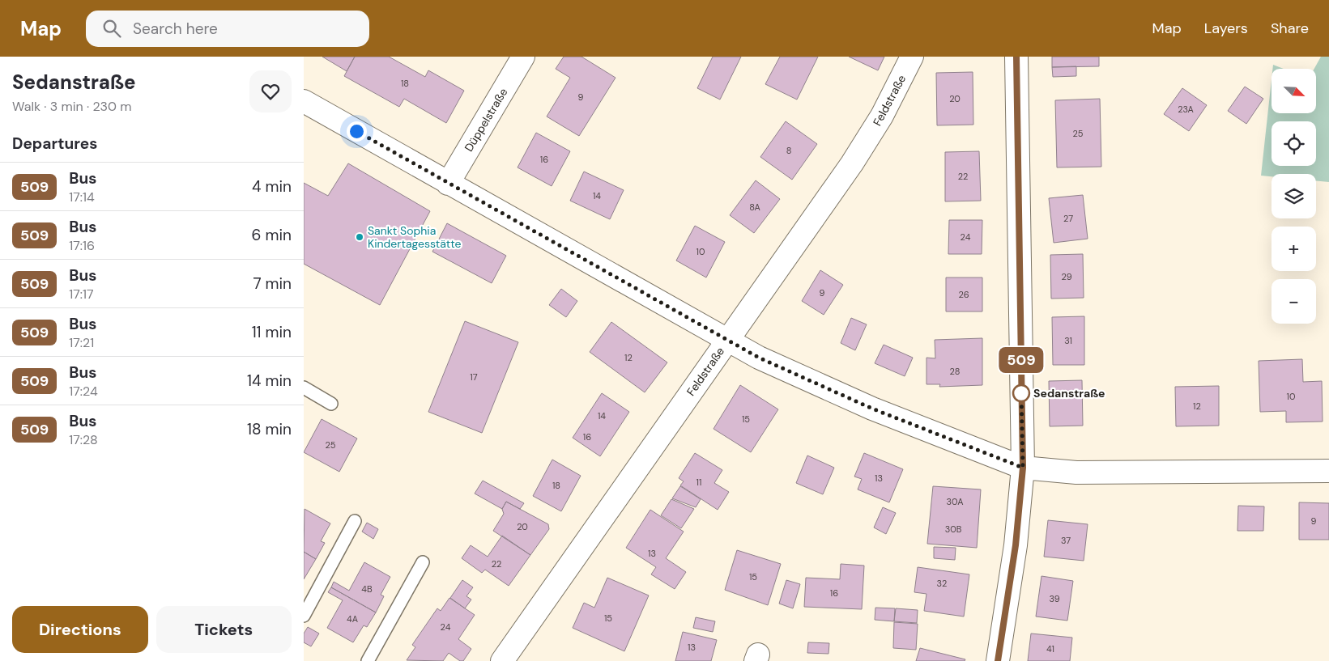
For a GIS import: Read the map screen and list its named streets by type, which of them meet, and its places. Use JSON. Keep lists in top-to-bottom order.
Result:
{
  "streets": {
    "street": ["Feldstraße", "Düppelstraße"]
  },
  "places": ["Sankt Sophia Kindertagesstätte", "Sedanstraße"],
  "lines": ["bus line 509"],
  "house_numbers": [
    "18",
    "9",
    "20",
    "23A",
    "25",
    "8",
    "16",
    "22",
    "14",
    "8A",
    "27",
    "24",
    "10",
    "29",
    "9",
    "26",
    "31",
    "12",
    "28",
    "17",
    "10",
    "12",
    "14",
    "15",
    "16",
    "25",
    "13",
    "11",
    "18",
    "30A",
    "9",
    "20",
    "30B",
    "37",
    "13",
    "22",
    "15",
    "32",
    "4B",
    "16",
    "39",
    "15",
    "4A",
    "24",
    "13",
    "41"
  ],
  "north": "bottom right",
  "page": {
    "header": "Map",
    "search": "Search here",
    "nav": ["Map", "Layers", "Share"],
    "heading": [
      ["Sedanstraße", "Walk · 3 min · 230 m"],
      "Departures"
    ],
    "on_map": "509",
    "map_buttons": ["+", "−"],
    "list": [
      {
        "mark": "509",
        "name": "Bus",
        "note": "17:14",
        "value": "4 min"
      },
      {
        "mark": "509",
        "name": "Bus",
        "note": "17:16",
        "value": "6 min"
      },
      {
        "mark": "509",
        "name": "Bus",
        "note": "17:17",
        "value": "7 min"
      },
      {
        "mark": "509",
        "name": "Bus",
        "note": "17:21",
        "value": "11 min"
      },
      {
        "mark": "509",
        "name": "Bus",
        "note": "17:24",
        "value": "14 min"
      },
      {
        "mark": "509",
        "name": "Bus",
        "note": "17:28",
        "value": "18 min"
      }
    ],
    "buttons": ["Directions", "Tickets"]
  }
}
